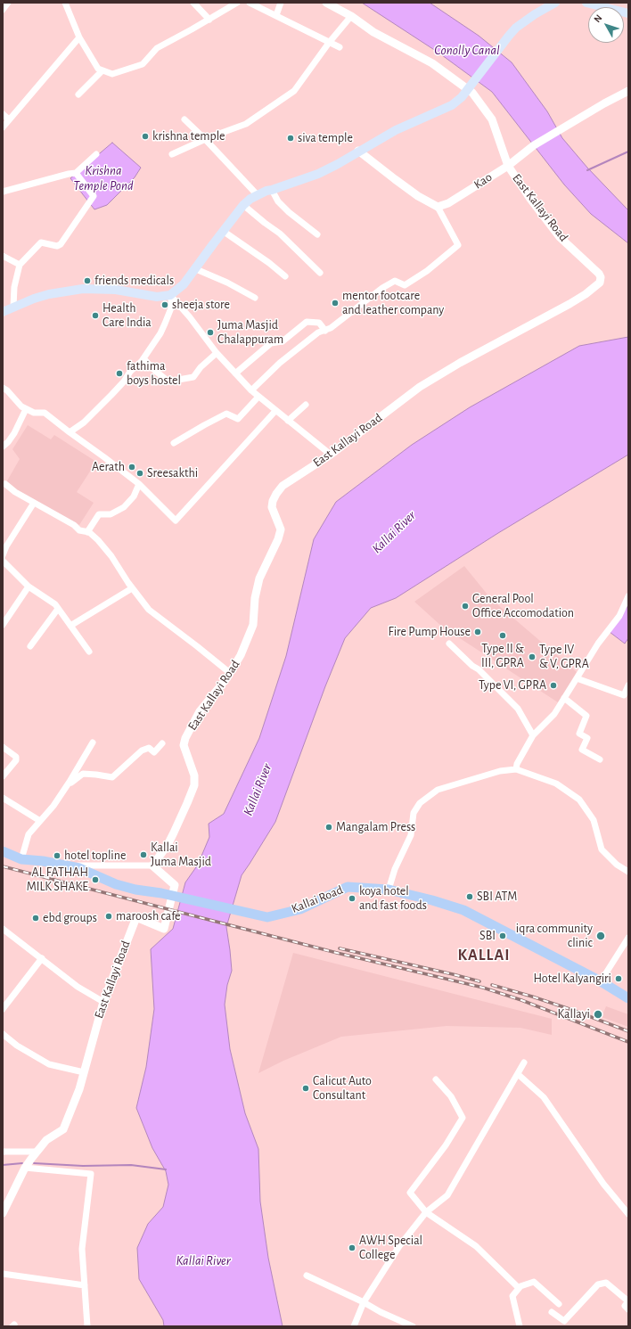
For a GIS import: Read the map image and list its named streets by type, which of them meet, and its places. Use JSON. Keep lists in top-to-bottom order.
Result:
{
  "streets": {
    "main road": ["Kallai Road"],
    "street": ["Kao", "East Kallayi Road"]
  },
  "crossings": [
    ["Kao", "East Kallayi Road"]
  ],
  "districts": ["KALLAI"],
  "water": ["Conolly Canal", "Krishna Temple Pond", "Kallai River"],
  "places": [
    "krishna temple",
    "siva temple",
    "friends medicals",
    "mentor footcare and leather company",
    "sheeja store",
    "Health Care India",
    "Juma Masjid Chalappuram",
    "fathima boys hostel",
    "Aerath",
    "Sreesakthi",
    "General Pool Office Accomodation",
    "Fire Pump House",
    "Type II & III, GPRA",
    "Type IV & V, GPRA",
    "Type VI, GPRA",
    "Mangalam Press",
    "Kallai Juma Masjid",
    "hotel topline",
    "AL FATHAH MILK SHAKE",
    "SBI ATM",
    "koya hotel and fast foods",
    "maroosh cafe",
    "ebd groups",
    "SBI",
    "iqra community clinic",
    "Hotel Kalyangiri",
    "Kallayi",
    "Calicut Auto Consultant",
    "AWH Special College"
  ],
  "north": "top left"
}
